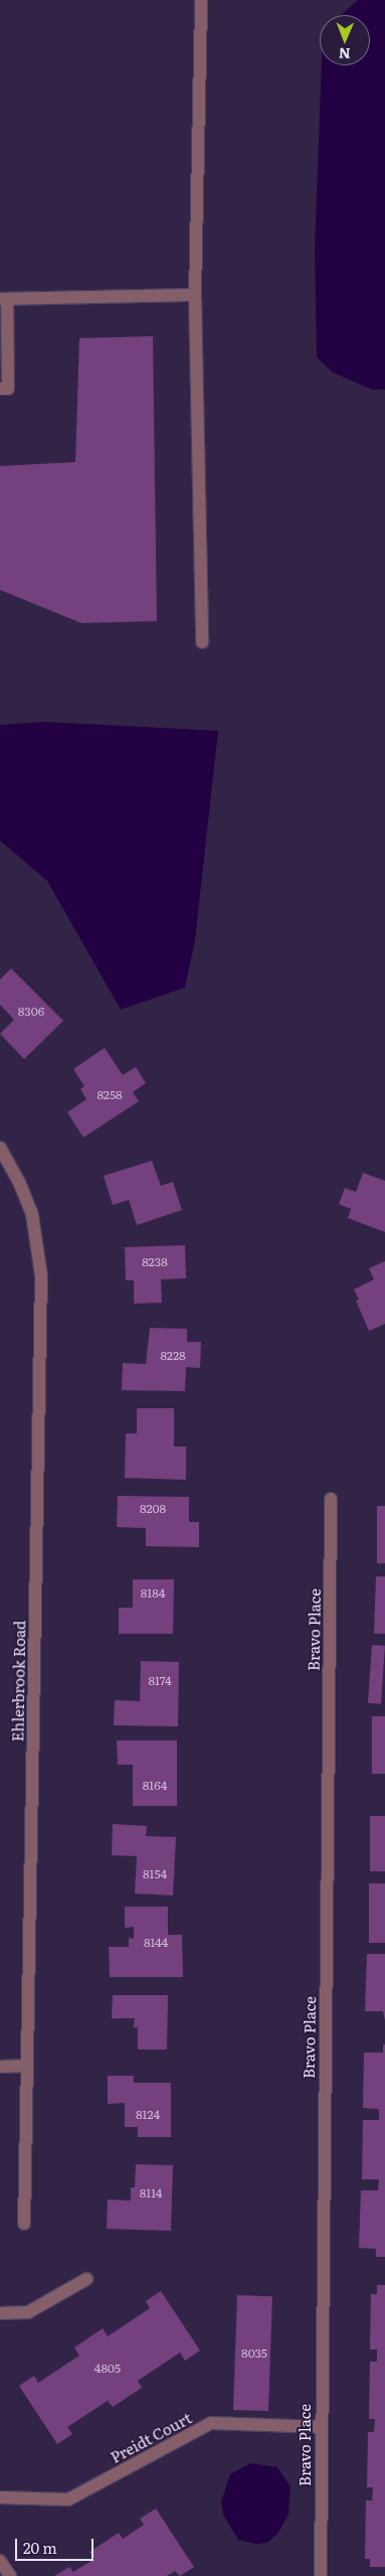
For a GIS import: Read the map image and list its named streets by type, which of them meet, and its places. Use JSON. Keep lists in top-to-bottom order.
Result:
{
  "streets": {
    "street": ["Bravo Place", "Ehlerbrook Road", "Preidt Court"]
  },
  "crossings": [
    ["Bravo Place", "Preidt Court"]
  ],
  "house_numbers": [
    "8306",
    "8258",
    "8238",
    "8228",
    "8208",
    "8184",
    "8174",
    "8164",
    "8154",
    "8144",
    "8124",
    "8114",
    "8035",
    "4805"
  ],
  "scale_bar": "20 m",
  "north": "bottom"
}
